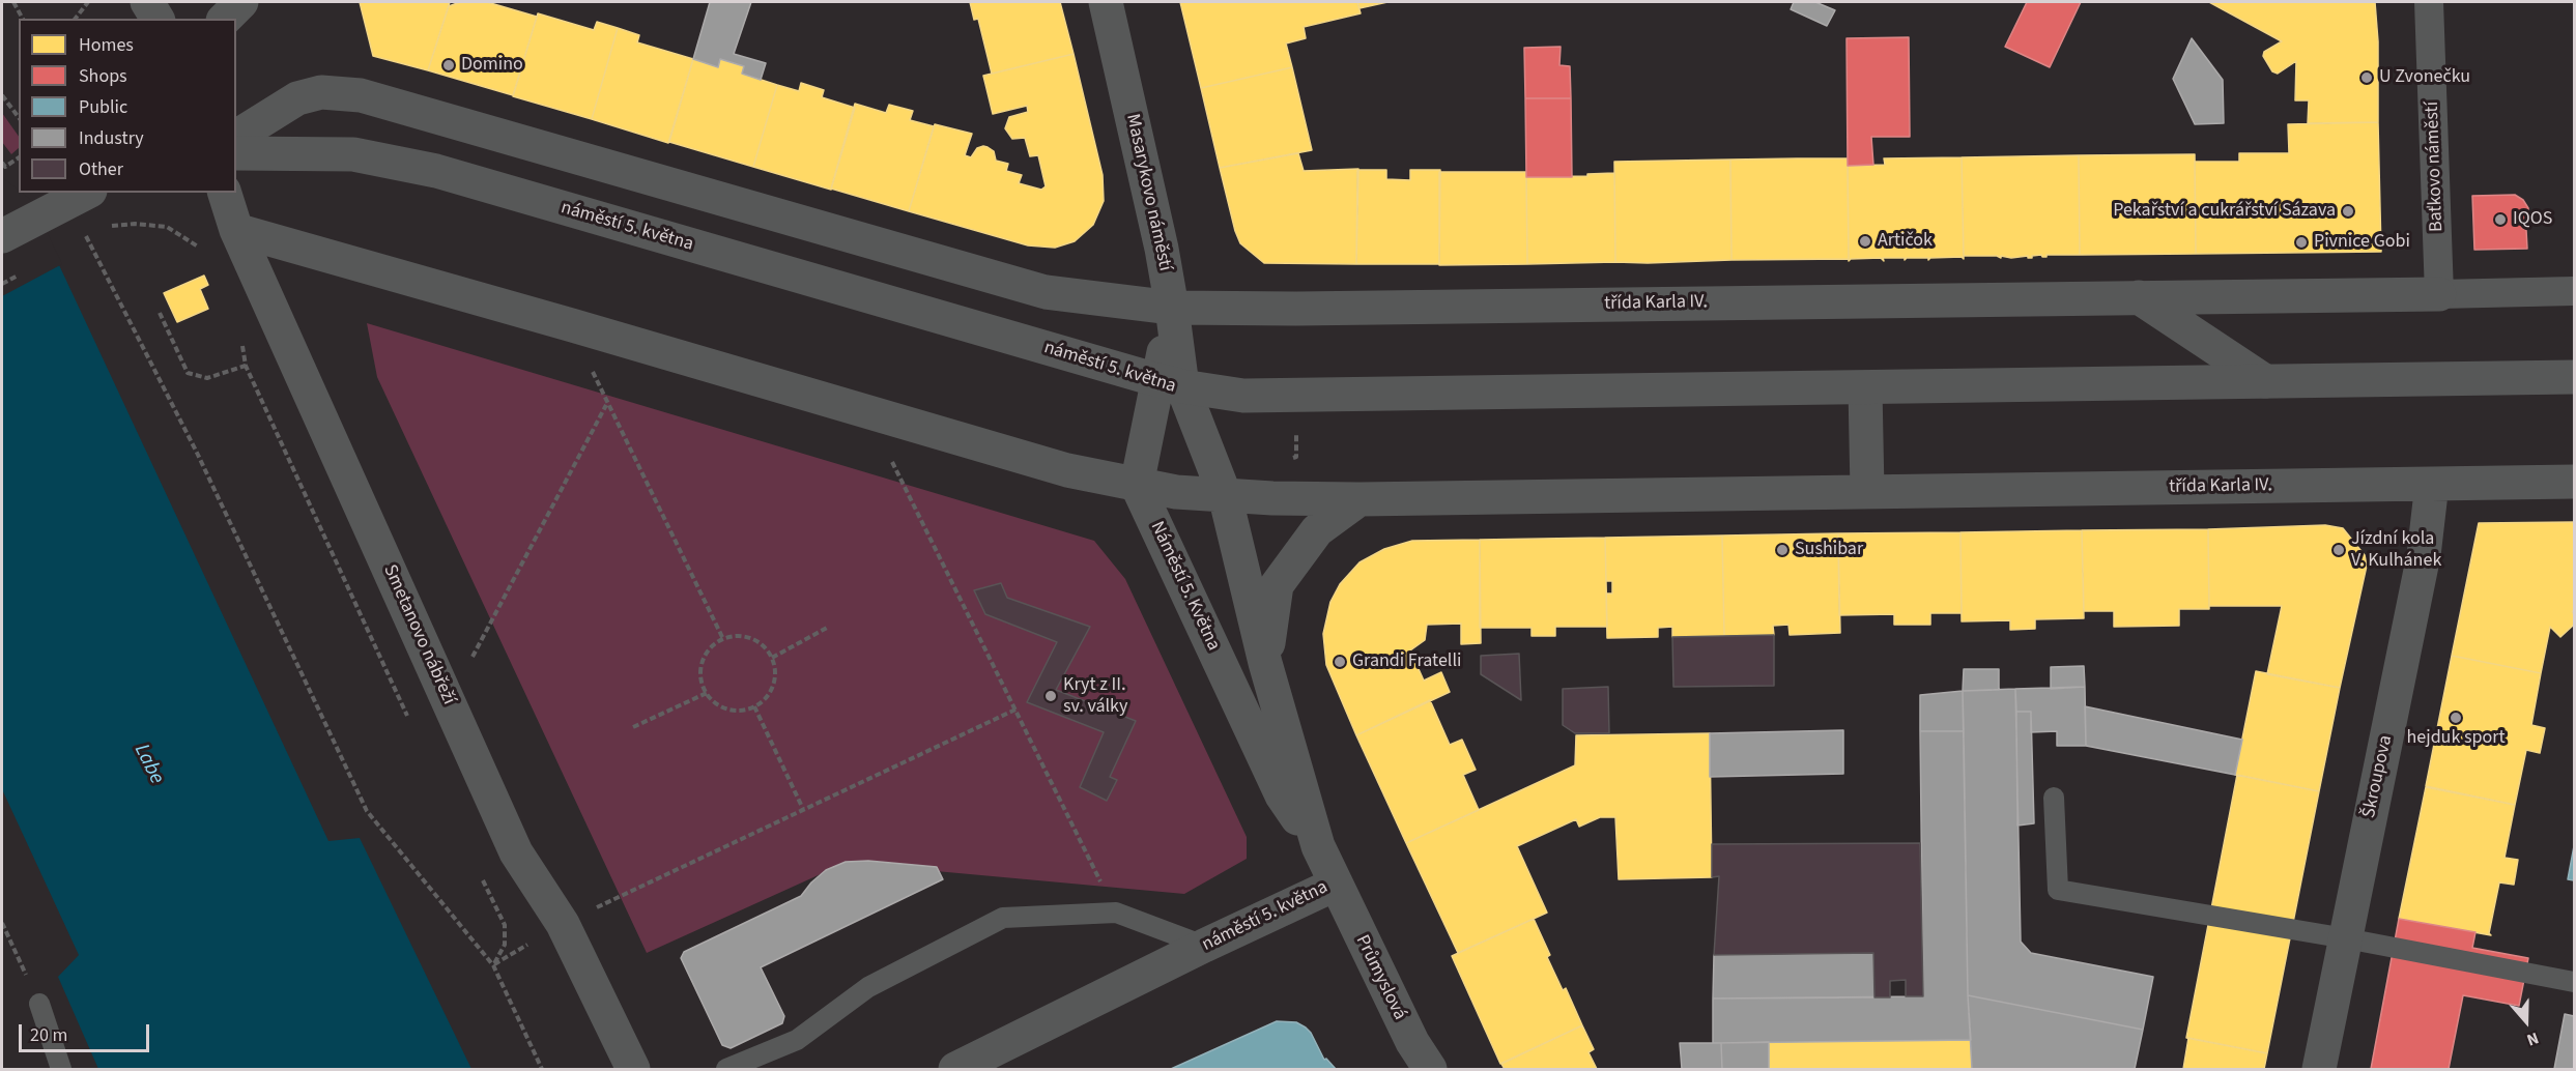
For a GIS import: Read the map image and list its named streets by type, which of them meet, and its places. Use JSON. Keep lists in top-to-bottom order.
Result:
{
  "streets": {
    "street": [
      "Baťkovo náměstí",
      "Masarykovo náměstí",
      "náměstí 5. května",
      "třída Karla IV.",
      "Náměstí 5. Května",
      "Smetanovo nábřeží",
      "Škroupova",
      "Průmyslová"
    ]
  },
  "crossings": [
    ["Baťkovo náměstí", "třída Karla IV."],
    ["Masarykovo náměstí", "náměstí 5. května"],
    ["Masarykovo náměstí", "třída Karla IV."],
    ["Masarykovo náměstí", "Náměstí 5. Května"],
    ["náměstí 5. května", "třída Karla IV."],
    ["náměstí 5. května", "Náměstí 5. Května"],
    ["náměstí 5. května", "Smetanovo nábřeží"],
    ["náměstí 5. května", "Průmyslová"],
    ["třída Karla IV.", "Škroupova"]
  ],
  "water": ["Labe"],
  "places": [
    "Domino",
    "U Zvonečku",
    "Pekařství a cukrářství Sázava",
    "IQOS",
    "Artičok",
    "Pivnice Gobi",
    "Sushibar",
    "Jízdní kola V. Kulhánek",
    "Grandi Fratelli",
    "Kryt z II. sv. války",
    "hejduk sport"
  ],
  "legend": [
    "Homes",
    "Shops",
    "Public",
    "Industry",
    "Other"
  ],
  "scale_bar": "20 m",
  "north": "bottom"
}
